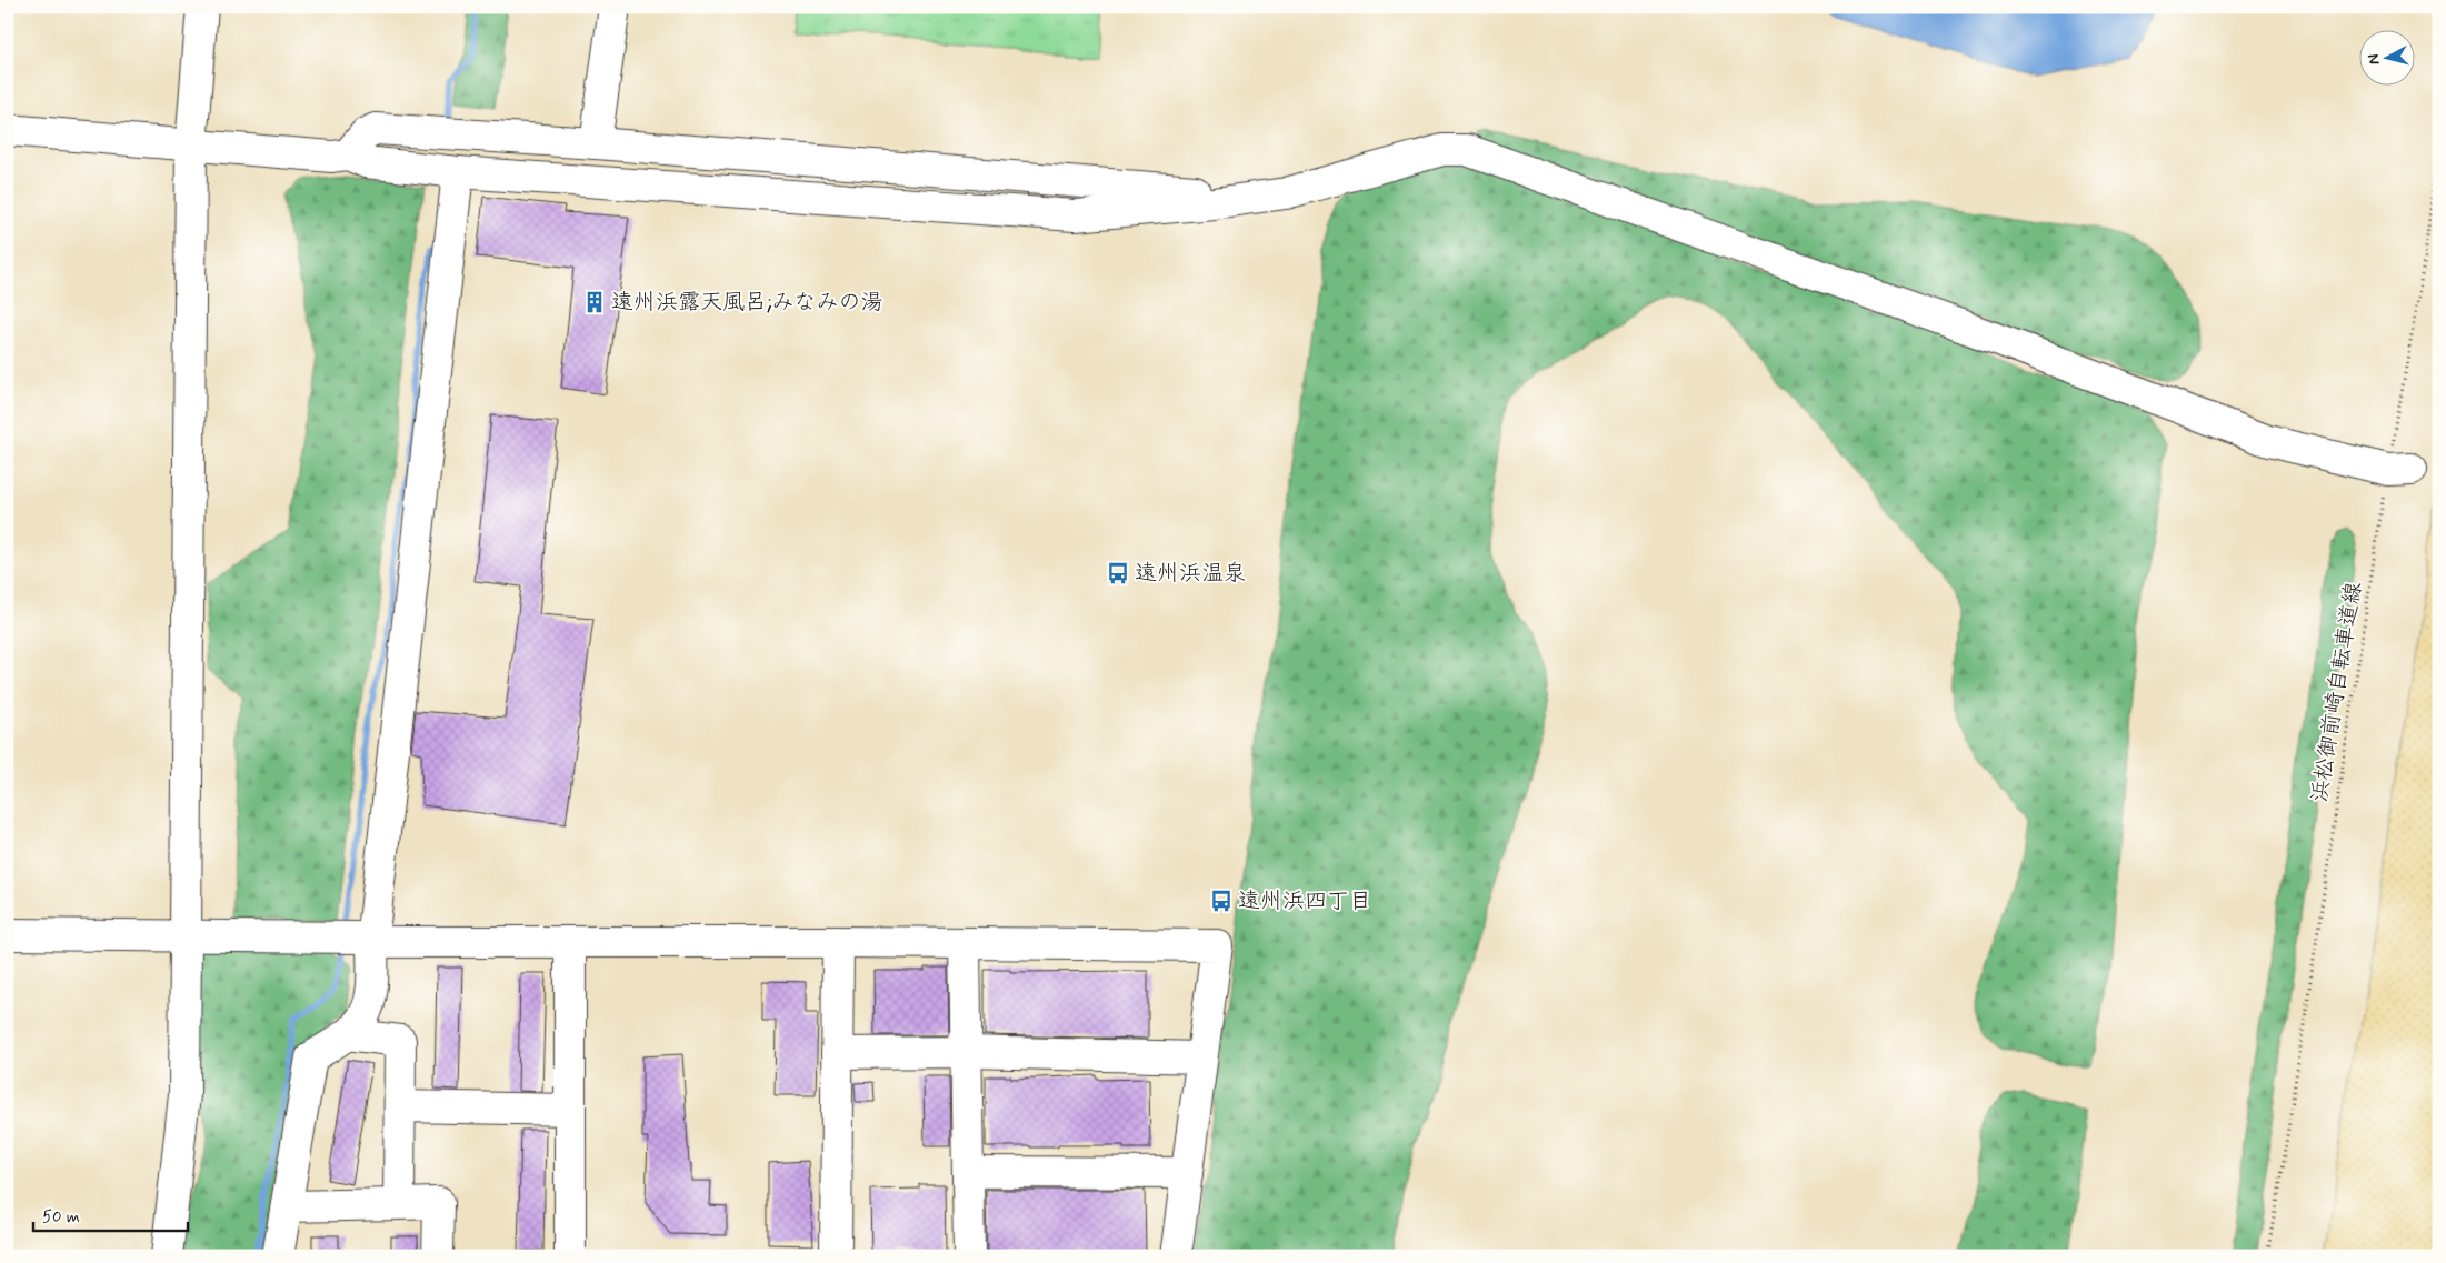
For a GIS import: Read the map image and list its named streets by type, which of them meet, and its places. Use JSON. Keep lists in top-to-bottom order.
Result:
{
  "streets": {
    "path": ["浜松御前崎自転車道線"]
  },
  "places": {
    "building": ["遠州浜露天風呂;みなみの湯"],
    "bus stop": ["遠州浜温泉", "遠州浜四丁目"]
  },
  "scale_bar": "50 m",
  "north": "left"
}
